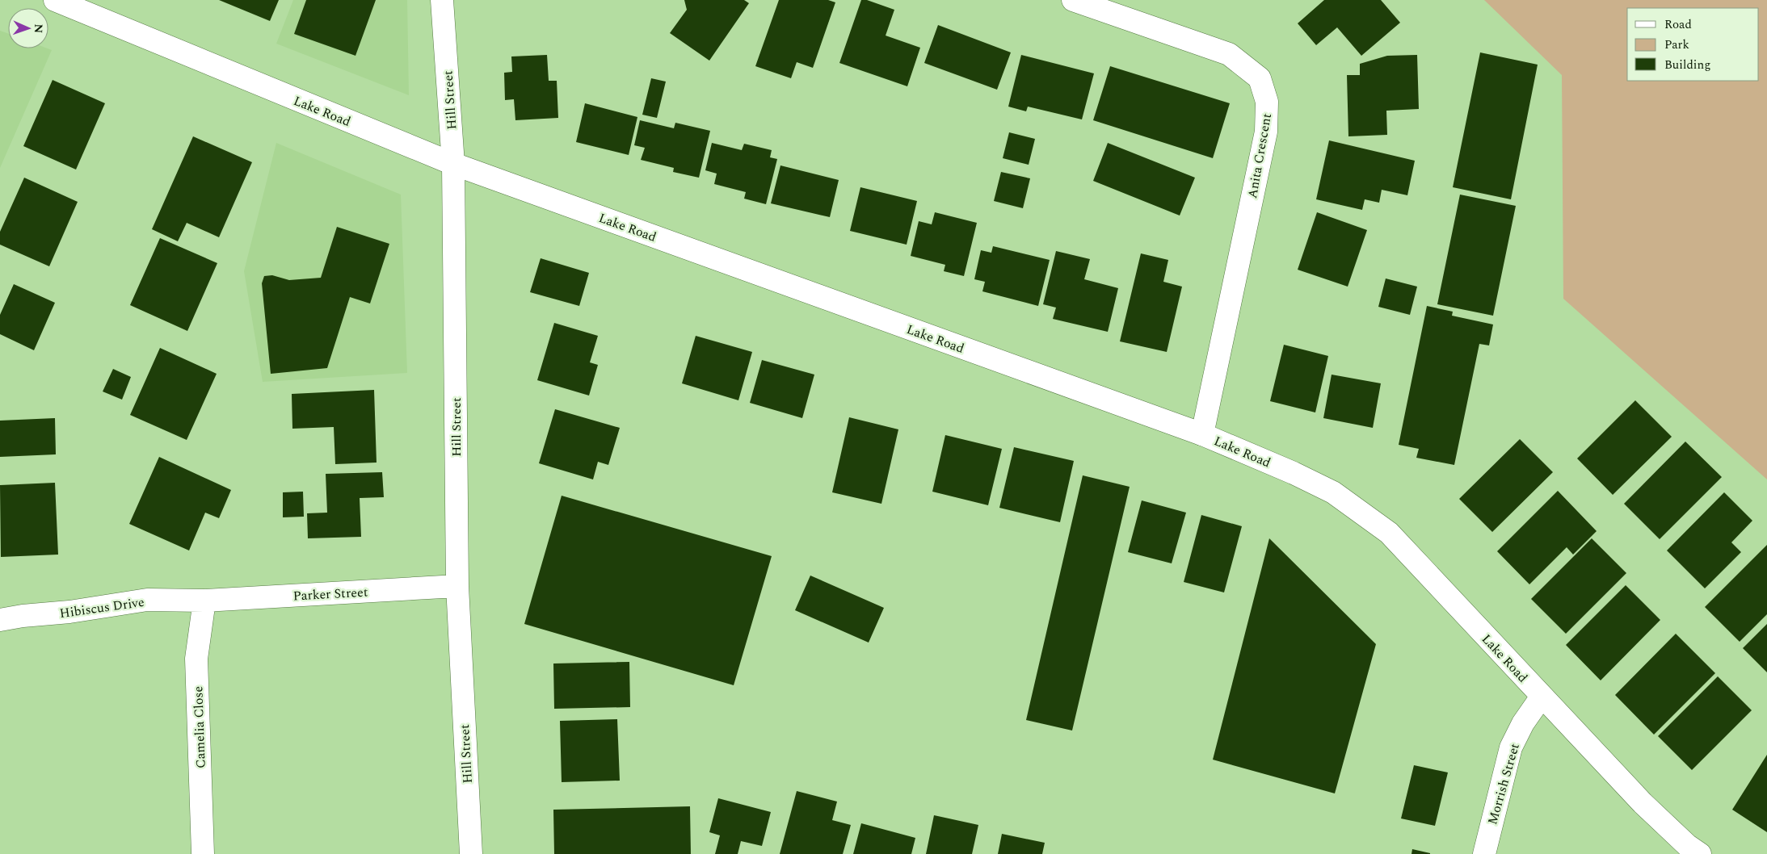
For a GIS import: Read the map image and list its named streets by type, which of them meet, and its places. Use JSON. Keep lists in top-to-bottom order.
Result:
{
  "streets": {
    "street": [
      "Hill Street",
      "Lake Road",
      "Anita Crescent",
      "Parker Street",
      "Hibiscus Drive",
      "Camelia Close",
      "Morrish Street"
    ]
  },
  "crossings": [
    ["Hill Street", "Lake Road"],
    ["Hill Street", "Parker Street"],
    ["Lake Road", "Anita Crescent"],
    ["Lake Road", "Morrish Street"],
    ["Parker Street", "Hibiscus Drive"],
    ["Parker Street", "Camelia Close"],
    ["Hibiscus Drive", "Camelia Close"]
  ],
  "legend": ["Road", "Park", "Building"],
  "north": "right"
}
